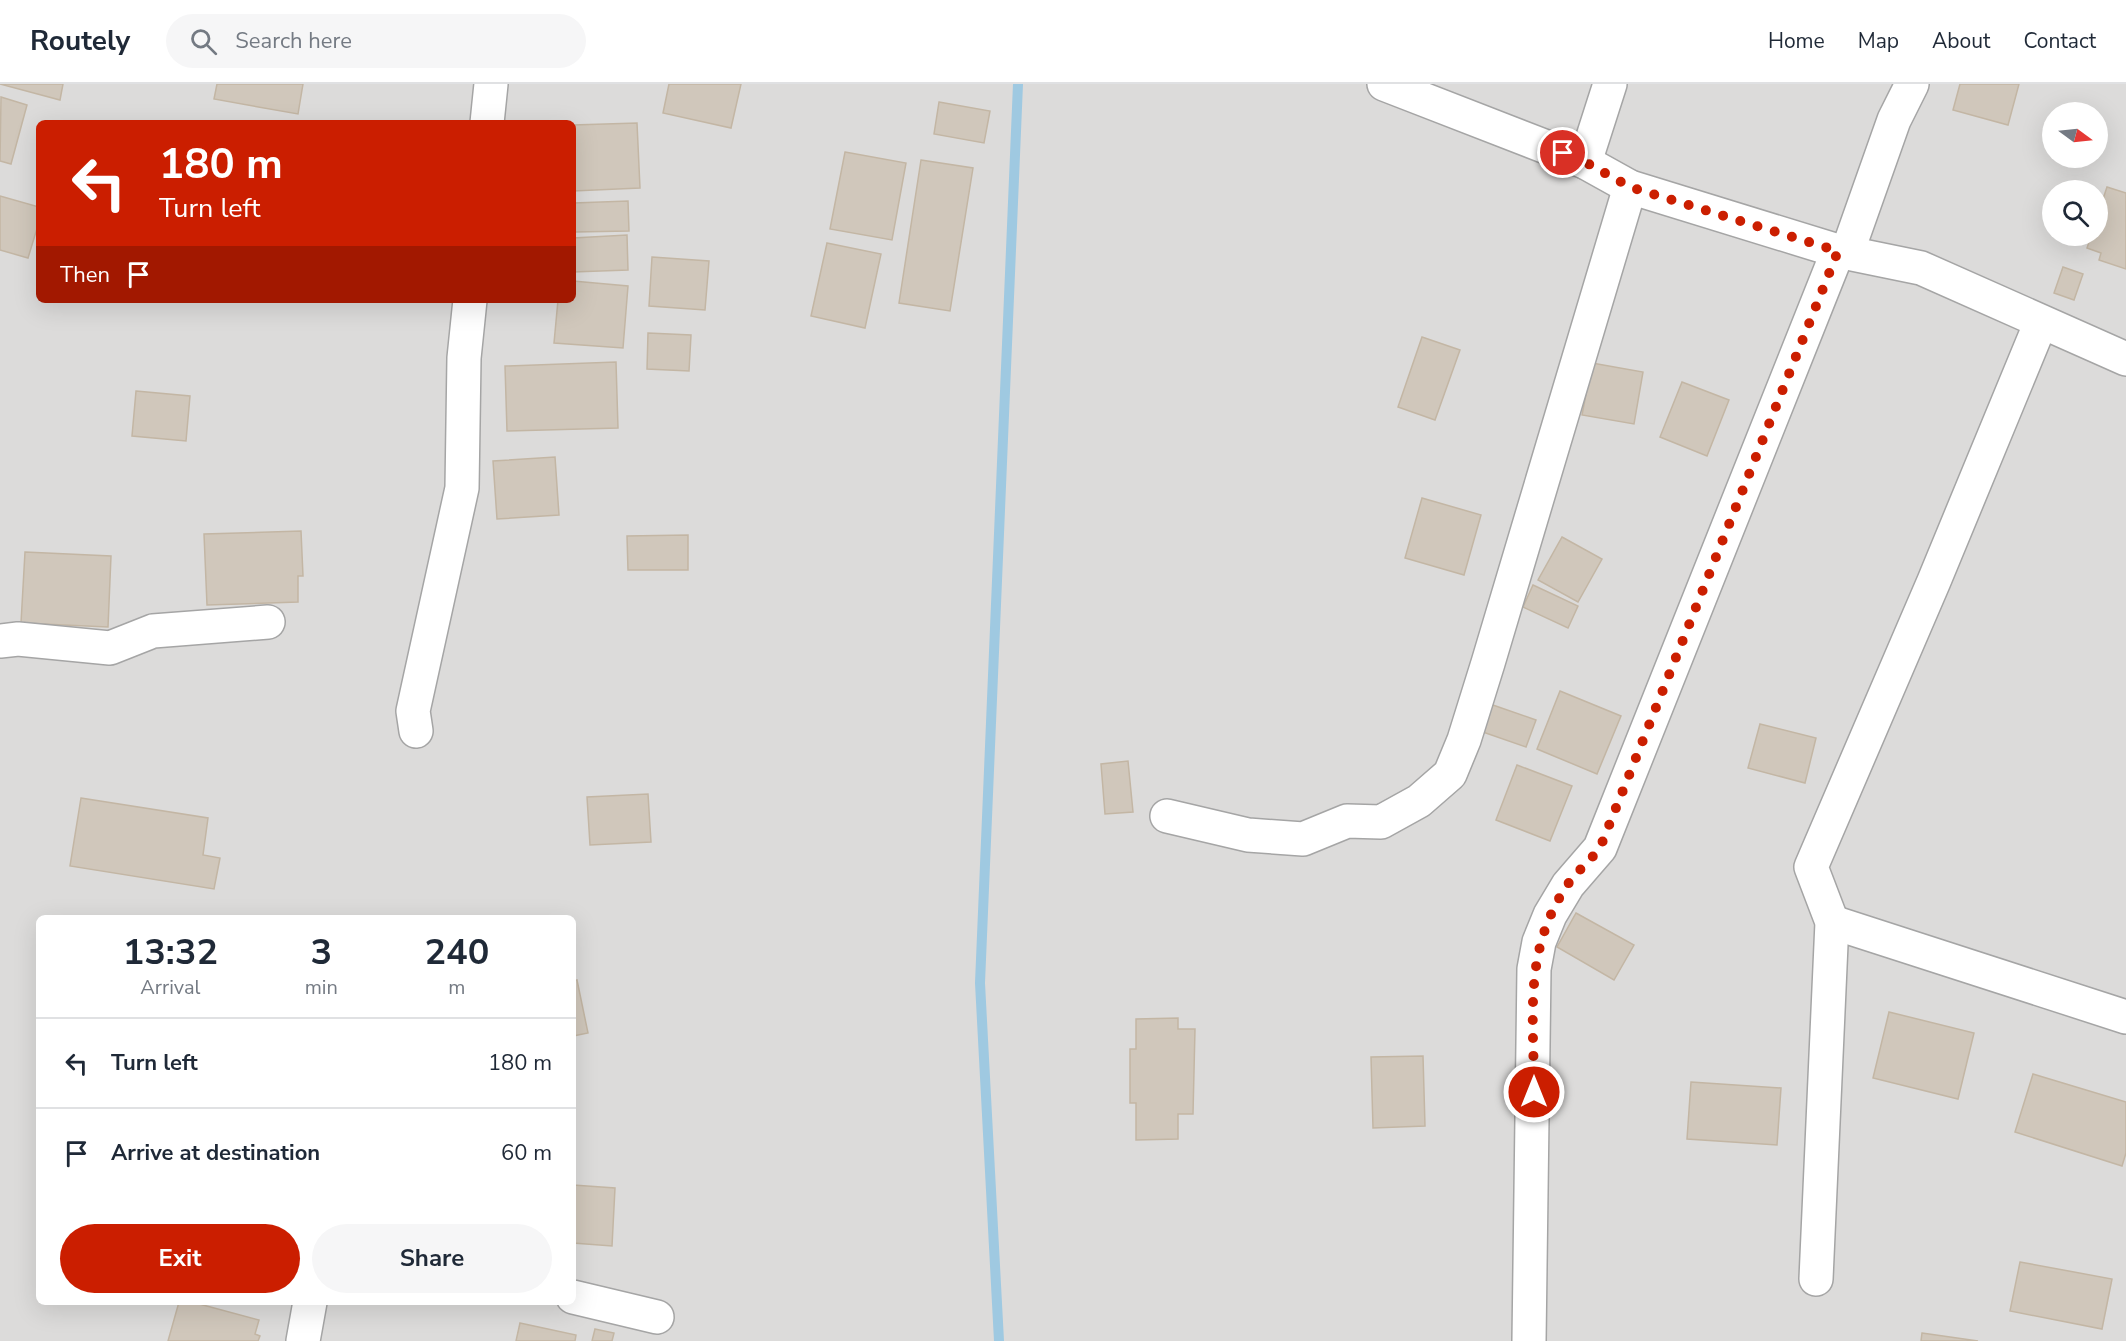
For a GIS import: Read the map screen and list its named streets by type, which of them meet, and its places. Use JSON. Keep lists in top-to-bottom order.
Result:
{
  "north": "right",
  "page": {
    "header": "Routely",
    "search": "Search here",
    "nav": [
      "Home",
      "Map",
      "About",
      "Contact"
    ],
    "turn": ["180 m", "Turn left"],
    "then": "Then",
    "eta": [
      "13:32",
      "Arrival",
      "3",
      "min",
      "240",
      "m"
    ],
    "list": [
      {
        "name": "Turn left",
        "value": "180 m"
      },
      {
        "name": "Arrive at destination",
        "value": "60 m"
      }
    ],
    "buttons": ["Exit", "Share"]
  }
}
